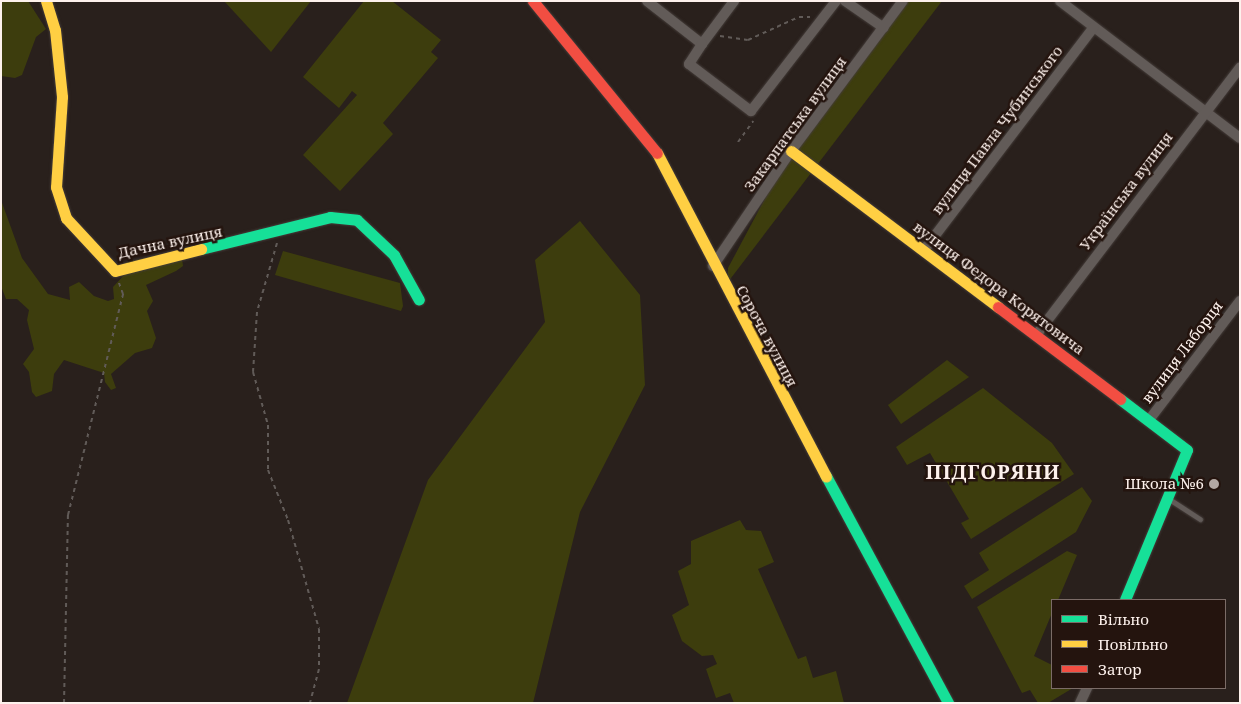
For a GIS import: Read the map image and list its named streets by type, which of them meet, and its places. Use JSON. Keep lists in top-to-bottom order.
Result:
{
  "streets": {
    "street": [
      "Закарпатська вулиця",
      "вулиця Павла Чубинського",
      "Українська вулиця",
      "Дачна вулиця",
      "вулиця Федора Корятовича",
      "Сороча вулиця",
      "вулиця Лаборця"
    ]
  },
  "crossings": [
    ["Закарпатська вулиця", "вулиця Федора Корятовича"],
    ["Закарпатська вулиця", "Сороча вулиця"],
    ["вулиця Павла Чубинського", "вулиця Федора Корятовича"],
    ["Українська вулиця", "вулиця Федора Корятовича"],
    ["вулиця Федора Корятовича", "вулиця Лаборця"]
  ],
  "districts": ["ПІДГОРЯНИ"],
  "places": ["Школа №6"],
  "legend": ["Вільно", "Повільно", "Затор"]
}
